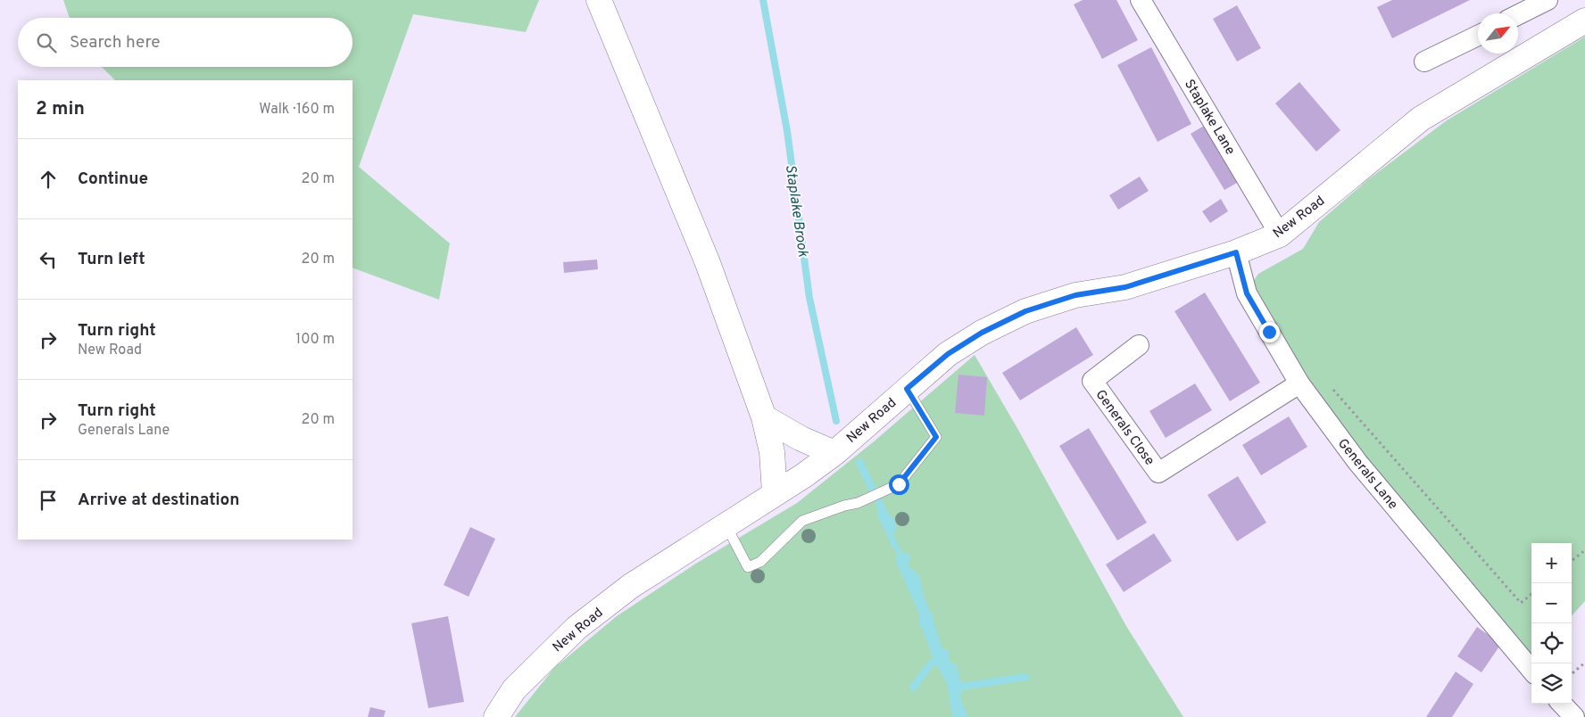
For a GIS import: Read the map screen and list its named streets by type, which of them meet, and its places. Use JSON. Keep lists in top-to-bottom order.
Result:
{
  "streets": {
    "street": [
      "Staplake Lane",
      "New Road",
      "Generals Close",
      "Generals Lane"
    ]
  },
  "crossings": [
    ["Staplake Lane", "New Road"],
    ["New Road", "Generals Lane"],
    ["Generals Close", "Generals Lane"]
  ],
  "water": ["Staplake Brook"],
  "north": "top right",
  "page": {
    "search": "Search here",
    "heading": ["2 min", "Walk · 160 m"],
    "list": [
      ["Continue", "20 m"],
      ["Turn left", "20 m"],
      ["Turn right", "New Road", "100 m"],
      ["Turn right", "Generals Lane", "20 m"],
      "Arrive at destination"
    ],
    "map_buttons": ["+", "−"]
  }
}
